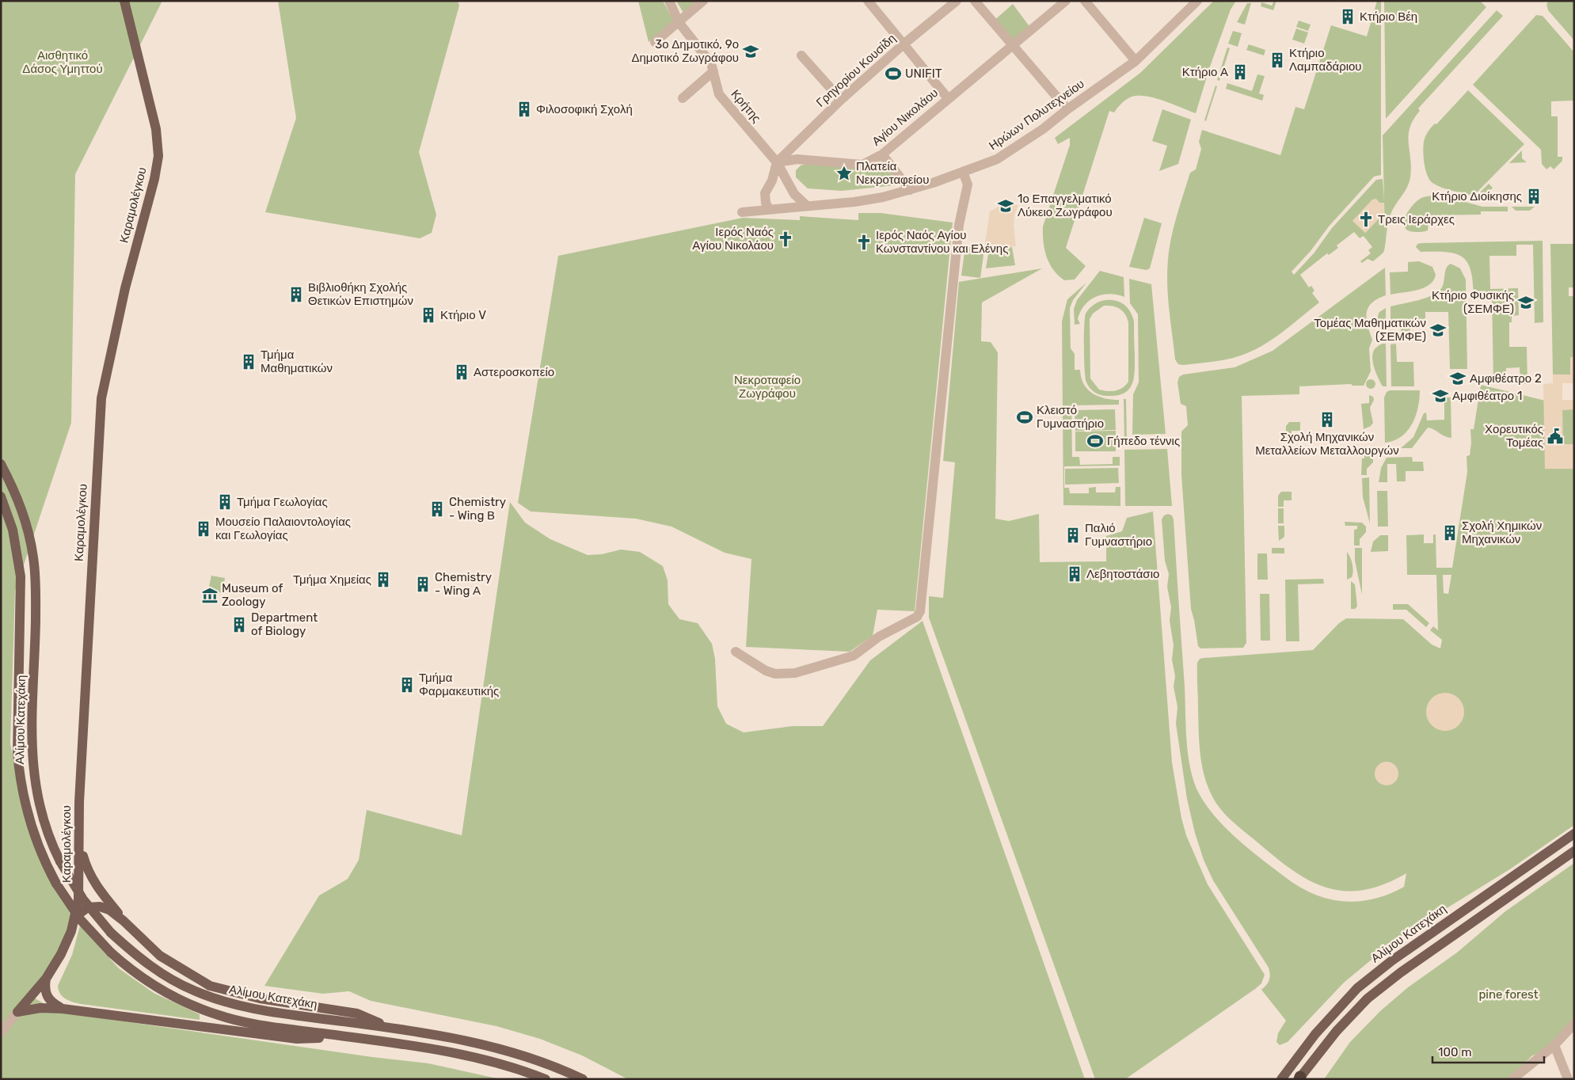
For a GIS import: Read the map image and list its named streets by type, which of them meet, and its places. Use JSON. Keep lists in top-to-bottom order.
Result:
{
  "streets": {
    "main road": ["Καραμολέγκου", "Αλίμου Κατεχάκη"],
    "street": [
      "Γρηγορίου Κουσίδη",
      "Κρήτης",
      "Ηρώων Πολυτεχνείου",
      "Αγίου Νικολάου"
    ]
  },
  "crossings": [
    ["Γρηγορίου Κουσίδη", "Κρήτης"],
    ["Γρηγορίου Κουσίδη", "Ηρώων Πολυτεχνείου"],
    ["Γρηγορίου Κουσίδη", "Αγίου Νικολάου"],
    ["Κρήτης", "Αγίου Νικολάου"]
  ],
  "parks": ["Αισθητικό Δάσος Υμηττού", "Νεκροταφείο Ζωγράφου", "pine forest"],
  "places": {
    "building": [
      "Κτήριο Βέη",
      "Κτήριο Λαμπαδάριου",
      "Κτήριο Α",
      "Φιλοσοφική Σχολή",
      "Κτήριο Διοίκησης",
      "Βιβλιοθήκη Σχολής Θετικών Επιστημών",
      "Κτήριο V",
      "Τμήμα Μαθηματικών",
      "Αστεροσκοπείο",
      "Σχολή Μηχανικών Μεταλλείων Μεταλλουργών",
      "Τμήμα Γεωλογίας",
      "Chemistry - Wing Β",
      "Μουσείο Παλαιοντολογίας και Γεωλογίας",
      "Σχολή Χημικών Μηχανικών",
      "Παλιό Γυμναστήριο",
      "Λεβητοστάσιο",
      "Τμήμα Χημείας",
      "Chemistry - Wing Α",
      "Department of Biology",
      "Τμήμα Φαρμακευτικής"
    ],
    "school or university": [
      "3ο Δημοτικό, 9ο Δημοτικό Ζωγράφου",
      "1ο Επαγγελματικό Λύκειο Ζωγράφου",
      "Κτήριο Φυσικής (ΣΕΜΦΕ)",
      "Τομέας Μαθηματικών (ΣΕΜΦΕ)",
      "Αμφιθέατρο 2",
      "Αμφιθέατρο 1"
    ],
    "sports": ["UNIFIT", "Κλειστό Γυμναστήριο", "Γήπεδο τέννις"],
    "place": ["Πλατεία Νεκροταφείου"],
    "church": ["Τρεις Ιεράρχες", "Ιερός Ναός Αγίου Νικολάου", "Ιερός Ναός Αγίου Κωνσταντίνου και Ελένης"],
    "public building": ["Χορευτικός Τομέας"],
    "museum": ["Museum of Zoology"]
  },
  "scale_bar": "100 m"
}
